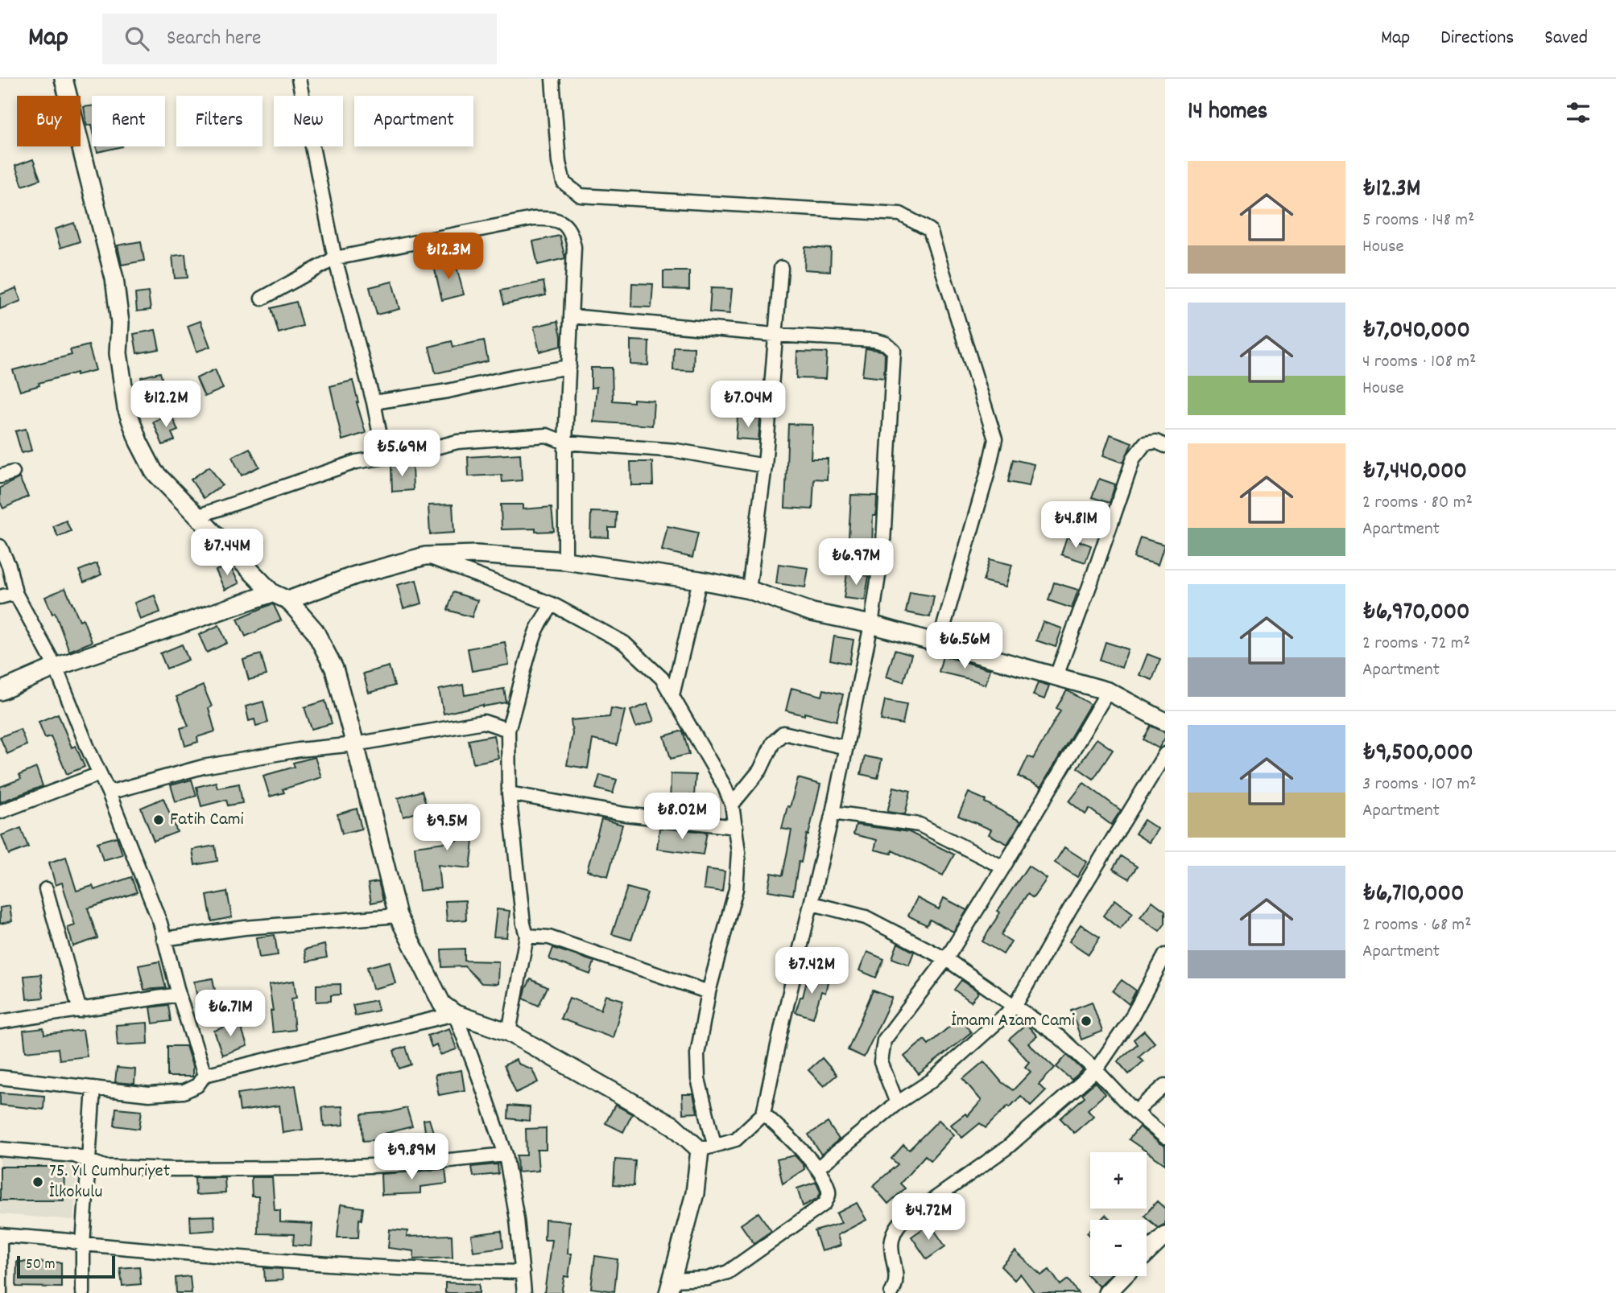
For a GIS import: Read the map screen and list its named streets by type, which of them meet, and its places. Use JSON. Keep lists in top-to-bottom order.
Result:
{
  "places": ["Fatih Cami", "İmamı Azam Cami", "75. Yıl Cumhuriyet İlkokulu"],
  "scale_bar": "50 m",
  "page": {
    "header": "Map",
    "search": "Search here",
    "nav": ["Map", "Directions", "Saved"],
    "heading": "14 homes",
    "chip": [
      "Buy",
      "Rent",
      "Filters",
      "New",
      "Apartment"
    ],
    "list": [
      {
        "name": "₺12.3M",
        "note": "5 rooms · 148 m² · House"
      },
      {
        "name": "₺7,040,000",
        "note": "4 rooms · 108 m² · House"
      },
      {
        "name": "₺7,440,000",
        "note": "2 rooms · 80 m² · Apartment"
      },
      {
        "name": "₺6,970,000",
        "note": "2 rooms · 72 m² · Apartment"
      },
      {
        "name": "₺9,500,000",
        "note": "3 rooms · 107 m² · Apartment"
      },
      {
        "name": "₺6,710,000",
        "note": "2 rooms · 68 m² · Apartment"
      }
    ],
    "price": [
      "₺12.3M",
      "₺12.2M",
      "₺7.04M",
      "₺5.69M",
      "₺4.81M",
      "₺7.44M",
      "₺6.97M",
      "₺6.56M",
      "₺8.02M",
      "₺9.5M",
      "₺7.42M",
      "₺6.71M",
      "₺9.89M",
      "₺4.72M"
    ],
    "map_buttons": ["+", "−"],
    "scale": "50 m"
  }
}
